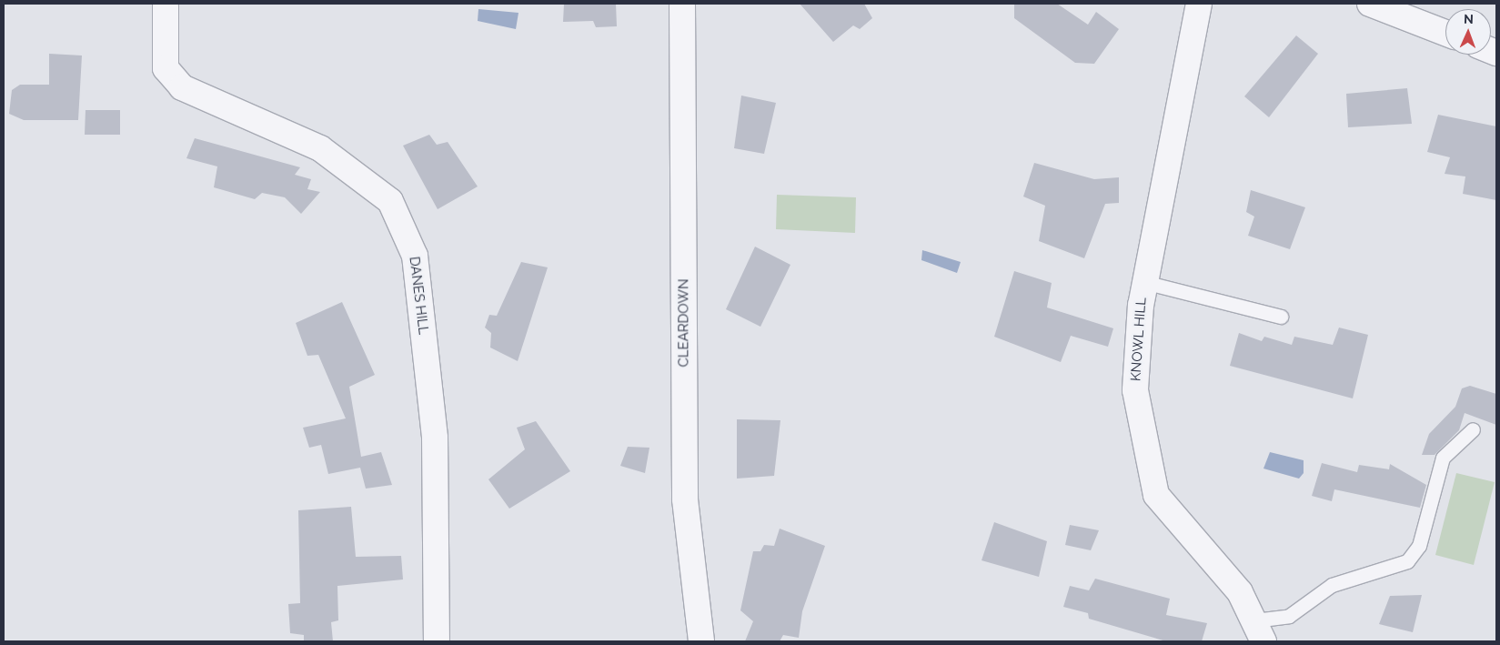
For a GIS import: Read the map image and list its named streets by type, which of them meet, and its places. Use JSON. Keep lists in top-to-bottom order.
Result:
{
  "streets": {
    "street": ["DANES HILL", "CLEARDOWN", "KNOWL HILL"]
  },
  "north": "top"
}
